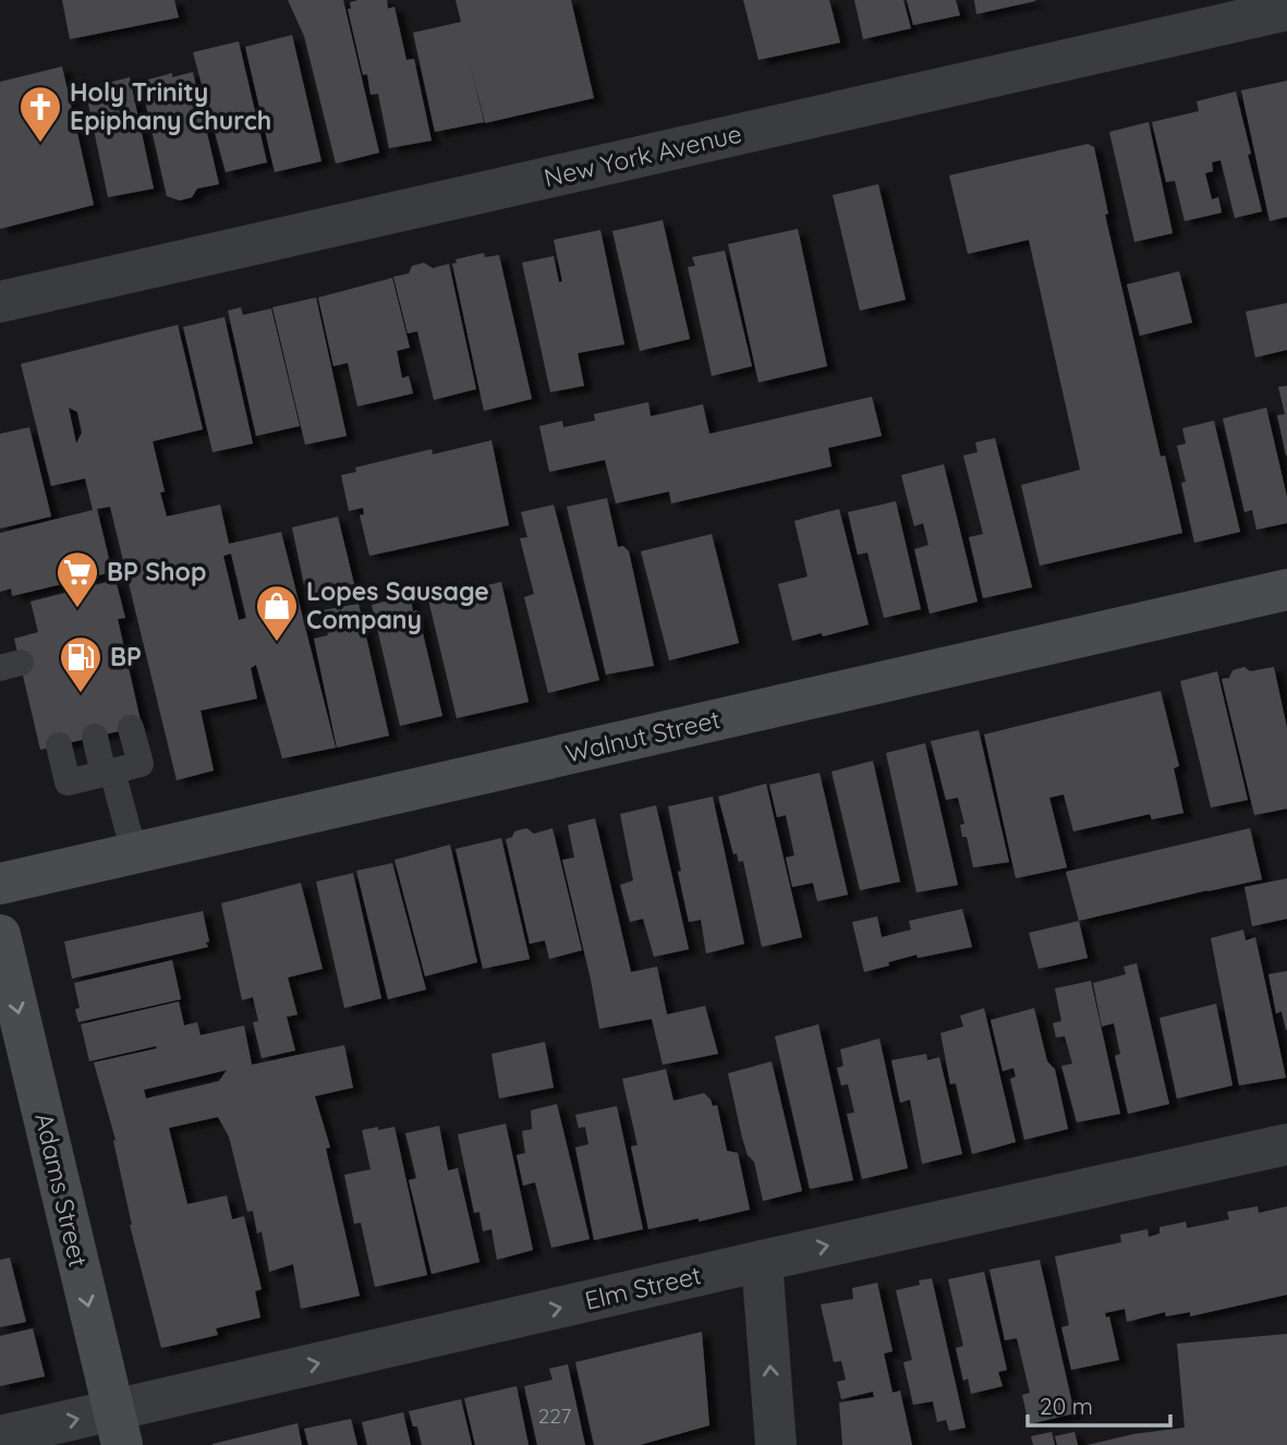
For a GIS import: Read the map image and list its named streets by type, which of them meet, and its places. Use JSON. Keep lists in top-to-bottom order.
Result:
{
  "streets": {
    "street": [
      "New York Avenue",
      "Walnut Street",
      "Adams Street",
      "Elm Street"
    ]
  },
  "crossings": [
    ["Adams Street", "Elm Street"]
  ],
  "one_way": ["Adams Street", "Elm Street"],
  "places": {
    "church": ["Holy Trinity Epiphany Church"],
    "supermarket": ["BP Shop"],
    "shop": ["Lopes Sausage Company"],
    "fuel station": ["BP"]
  },
  "house_numbers": ["227"],
  "scale_bar": "20 m"
}
